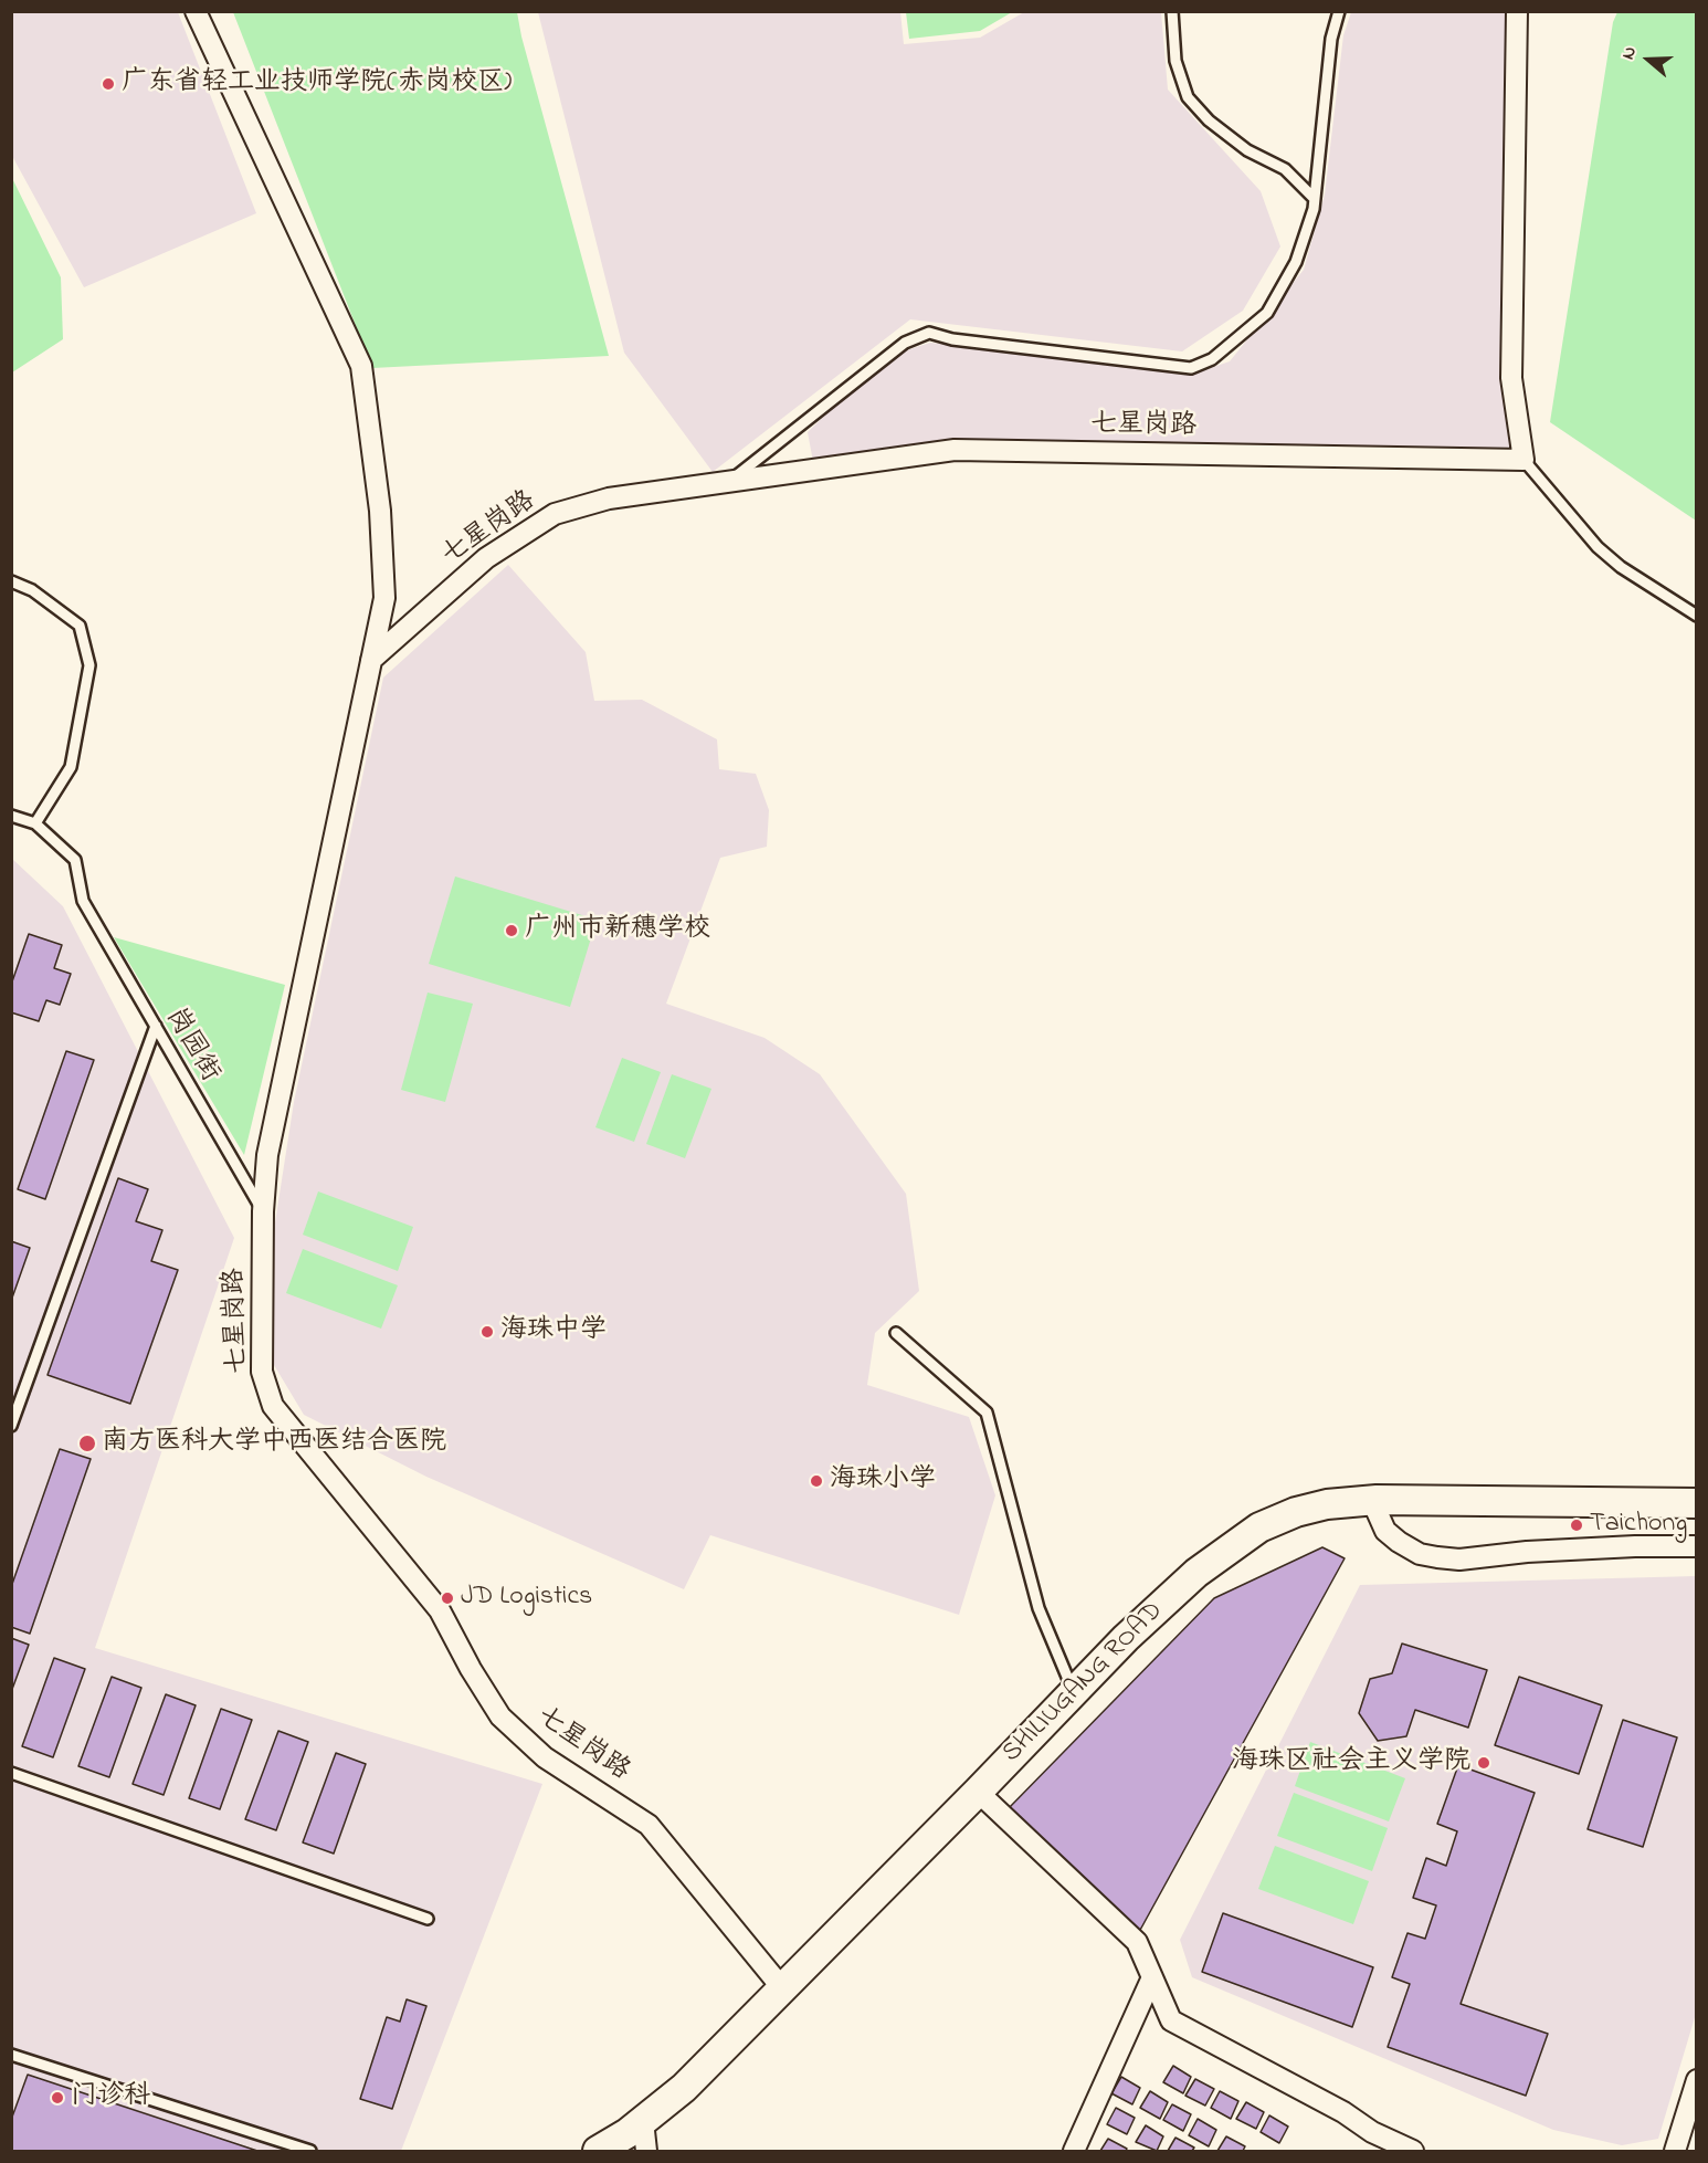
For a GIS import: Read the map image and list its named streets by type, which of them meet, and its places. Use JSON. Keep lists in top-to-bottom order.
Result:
{
  "streets": {
    "main road": ["SHILIUGANG ROAD"],
    "street": ["七星岗路"],
    "lane": ["岗园街"]
  },
  "crossings": [
    ["七星岗路", "岗园街"],
    ["七星岗路", "SHILIUGANG ROAD"]
  ],
  "places": [
    "广东省轻工业技师学院(赤岗校区)",
    "广州市新穗学校",
    "海珠中学",
    "南方医科大学中西医结合医院",
    "海珠小学",
    "Taichong",
    "JD Logistics",
    "海珠区社会主义学院",
    "门诊科"
  ],
  "north": "left"
}
